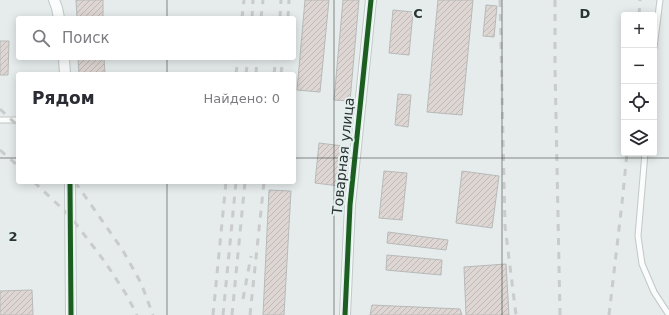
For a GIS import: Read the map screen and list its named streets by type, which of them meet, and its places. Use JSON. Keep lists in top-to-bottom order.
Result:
{
  "streets": {
    "street": ["Товарная улица"]
  },
  "page": {
    "map_buttons": ["+", "−"],
    "search": "Поиск",
    "heading": ["Рядом", "Найдено: 0"]
  },
  "grid": {
    "columns": ["C", "D"],
    "rows": ["2"]
  }
}
